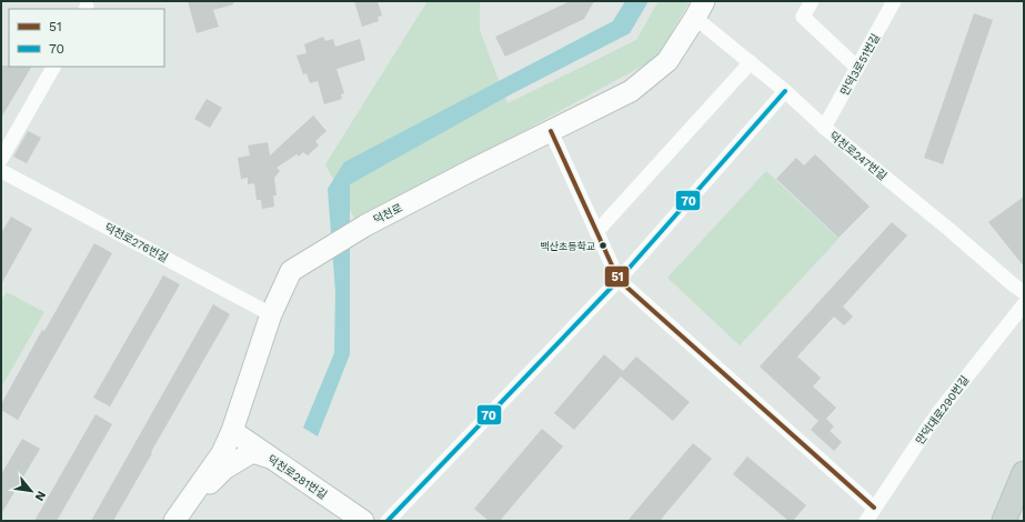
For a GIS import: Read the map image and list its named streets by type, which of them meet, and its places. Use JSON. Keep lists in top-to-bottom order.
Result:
{
  "streets": {
    "main road": ["덕천로", "덕천로281번길"],
    "street": [
      "만덕3로51번길",
      "덕천로247번길",
      "덕천로276번길",
      "만덕대로290번길"
    ]
  },
  "crossings": [
    ["만덕3로51번길", "덕천로247번길"],
    ["덕천로247번길", "덕천로"],
    ["덕천로", "덕천로276번길"],
    ["덕천로", "덕천로281번길"]
  ],
  "places": ["백산초등학교"],
  "lines": ["transit line 70", "transit line 51"],
  "legend": ["51", "70"],
  "north": "bottom right"
}
